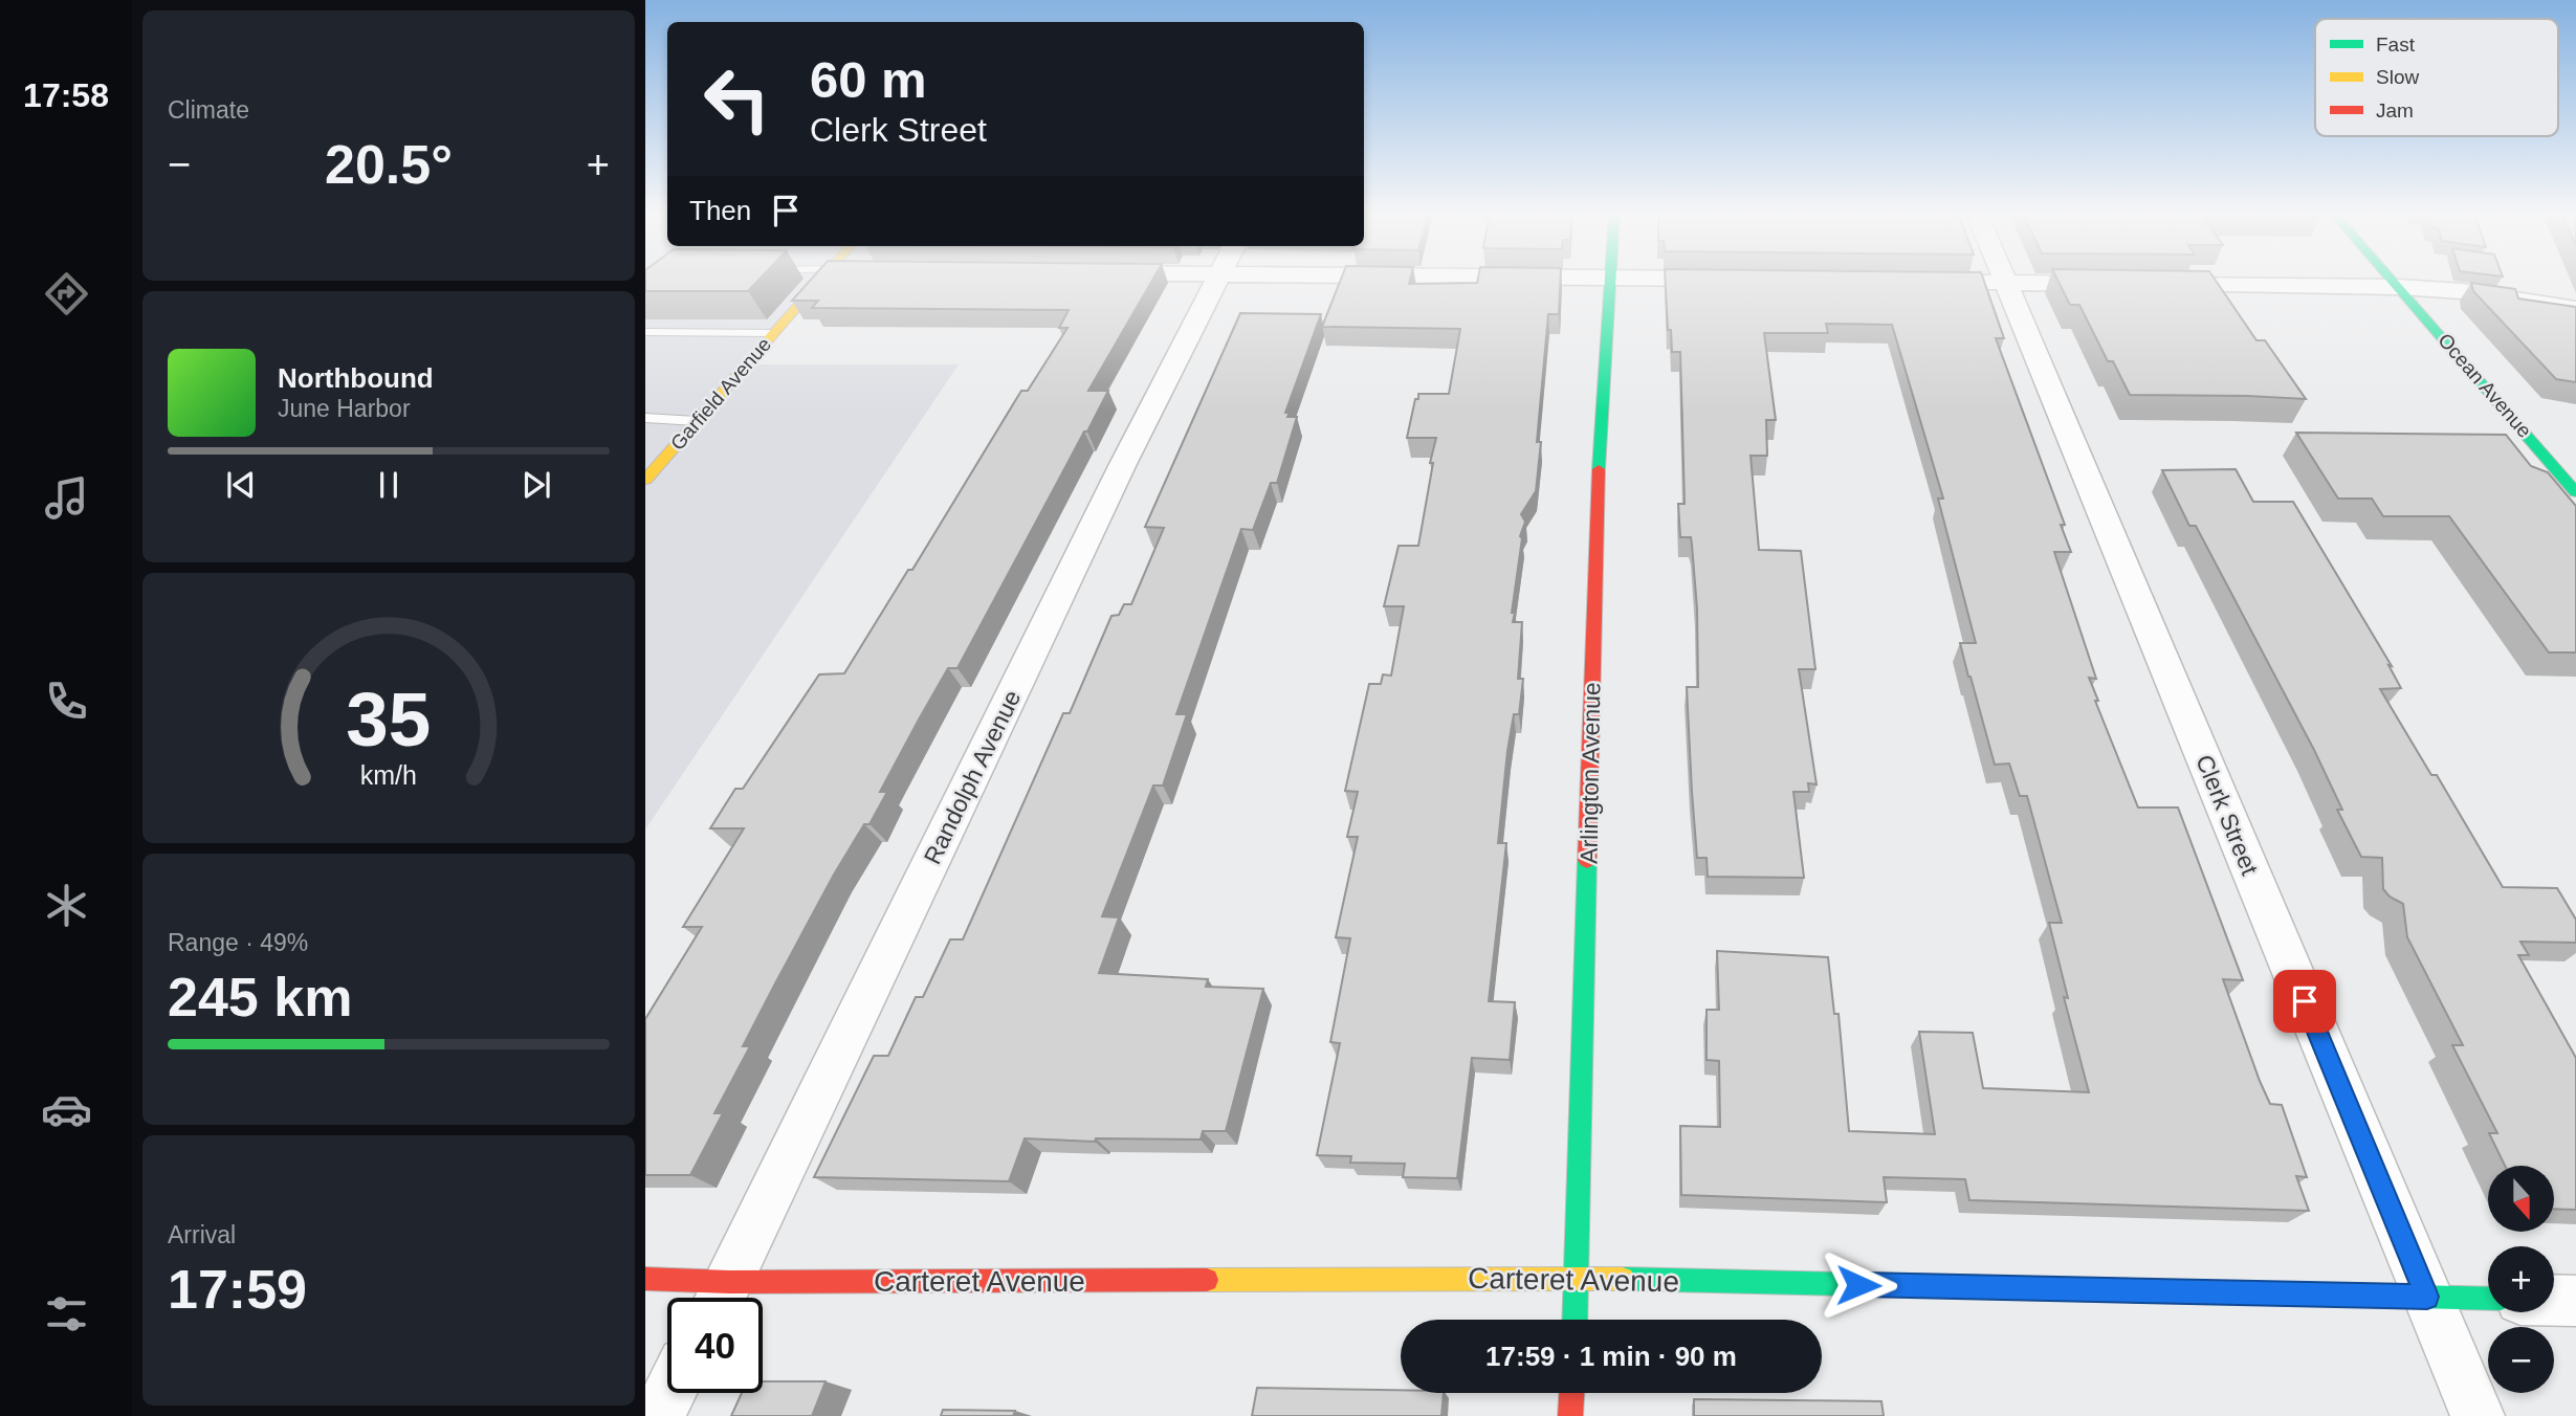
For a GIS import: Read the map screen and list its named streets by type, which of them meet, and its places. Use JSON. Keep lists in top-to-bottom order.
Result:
{
  "streets": {
    "street": [
      "Ocean Avenue",
      "Garfield Avenue",
      "Arlington Avenue",
      "Randolph Avenue",
      "Clerk Street",
      "Carteret Avenue"
    ]
  },
  "crossings": [
    ["Arlington Avenue", "Carteret Avenue"],
    ["Randolph Avenue", "Carteret Avenue"],
    ["Clerk Street", "Carteret Avenue"]
  ],
  "legend": ["Fast", "Slow", "Jam"],
  "north": "bottom",
  "page": {
    "tabs": "17:58",
    "tile": [
      "Climate",
      ["Range · 49%", "245 km"],
      ["Arrival", "17:59"]
    ],
    "turn": ["60 m", "Clerk Street"],
    "heat": ["−", "20.5°", "+"],
    "then": "Then",
    "song": ["Northbound", "June Harbor"],
    "map_buttons": ["+", "−"],
    "limit": "40",
    "trip": "17:59 · 1 min · 90 m",
    "gauge": ["35", "km/h"]
  }
}
